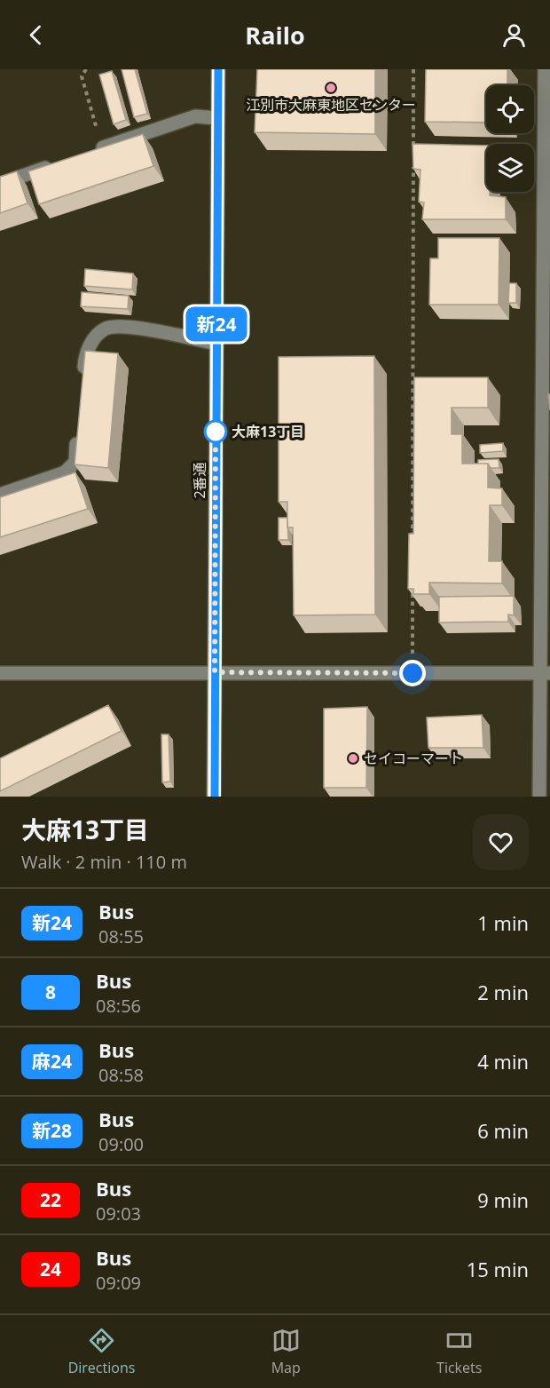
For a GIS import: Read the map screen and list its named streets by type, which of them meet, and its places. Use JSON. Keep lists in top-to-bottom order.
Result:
{
  "streets": {
    "main road": ["2番通"]
  },
  "places": ["江別市大麻東地区センター", "大麻13丁目", "セイコーマート"],
  "lines": ["bus line 新24"],
  "page": {
    "header": "Railo",
    "on_map": "新24",
    "heading": ["大麻13丁目", "Walk · 2 min · 110 m"],
    "list": [
      {
        "mark": "新24",
        "name": "Bus",
        "note": "08:55",
        "value": "1 min"
      },
      {
        "mark": "8",
        "name": "Bus",
        "note": "08:56",
        "value": "2 min"
      },
      {
        "mark": "麻24",
        "name": "Bus",
        "note": "08:58",
        "value": "4 min"
      },
      {
        "mark": "新28",
        "name": "Bus",
        "note": "09:00",
        "value": "6 min"
      },
      {
        "mark": "22",
        "name": "Bus",
        "note": "09:03",
        "value": "9 min"
      },
      {
        "mark": "24",
        "name": "Bus",
        "note": "09:09",
        "value": "15 min"
      }
    ],
    "tabs": ["Directions", "Map", "Tickets"]
  }
}
